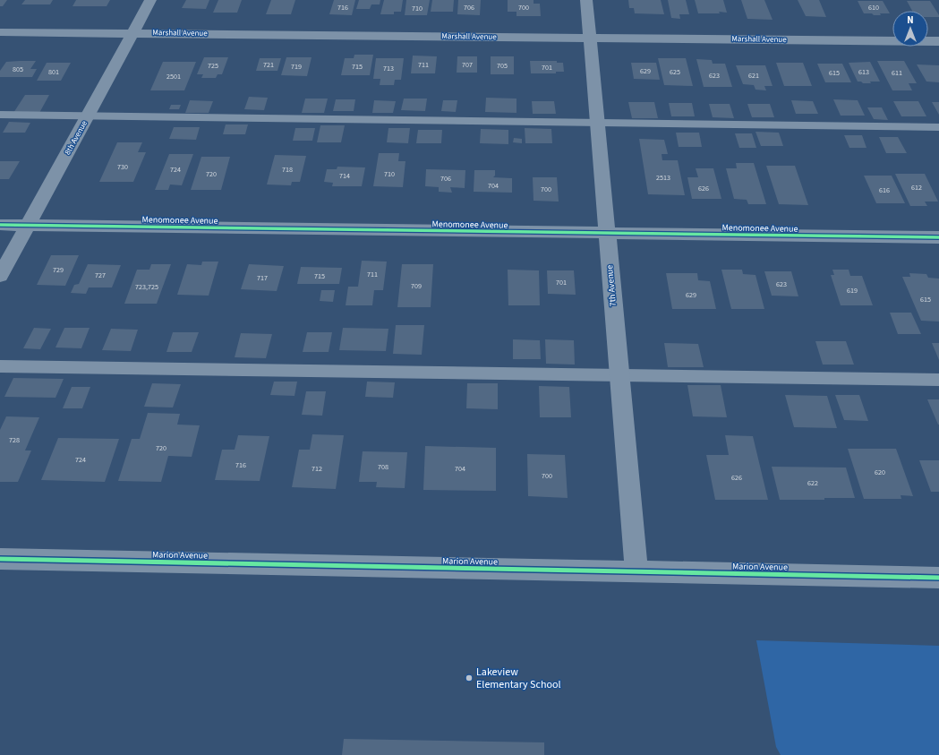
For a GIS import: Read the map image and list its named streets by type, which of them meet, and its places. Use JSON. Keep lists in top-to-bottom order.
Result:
{
  "streets": {
    "street": [
      "Marshall Avenue",
      "8th Avenue",
      "Menomonee Avenue",
      "7th Avenue",
      "Marion Avenue"
    ]
  },
  "crossings": [
    ["Marshall Avenue", "8th Avenue"],
    ["Marshall Avenue", "7th Avenue"],
    ["8th Avenue", "Menomonee Avenue"],
    ["Menomonee Avenue", "7th Avenue"],
    ["7th Avenue", "Marion Avenue"]
  ],
  "places": ["Lakeview Elementary School"],
  "house_numbers": [
    "716",
    "706",
    "700",
    "610",
    "710",
    "721",
    "711",
    "707",
    "725",
    "705",
    "719",
    "715",
    "701",
    "713",
    "805",
    "629",
    "801",
    "625",
    "613",
    "615",
    "611",
    "623",
    "621",
    "2501",
    "730",
    "724",
    "718",
    "720",
    "710",
    "714",
    "2513",
    "706",
    "704",
    "612",
    "626",
    "700",
    "616",
    "729",
    "711",
    "727",
    "715",
    "717",
    "701",
    "623",
    "709",
    "723,725",
    "619",
    "629",
    "615",
    "728",
    "720",
    "724",
    "716",
    "708",
    "712",
    "704",
    "620",
    "700",
    "626",
    "622"
  ],
  "north": "top"
}
